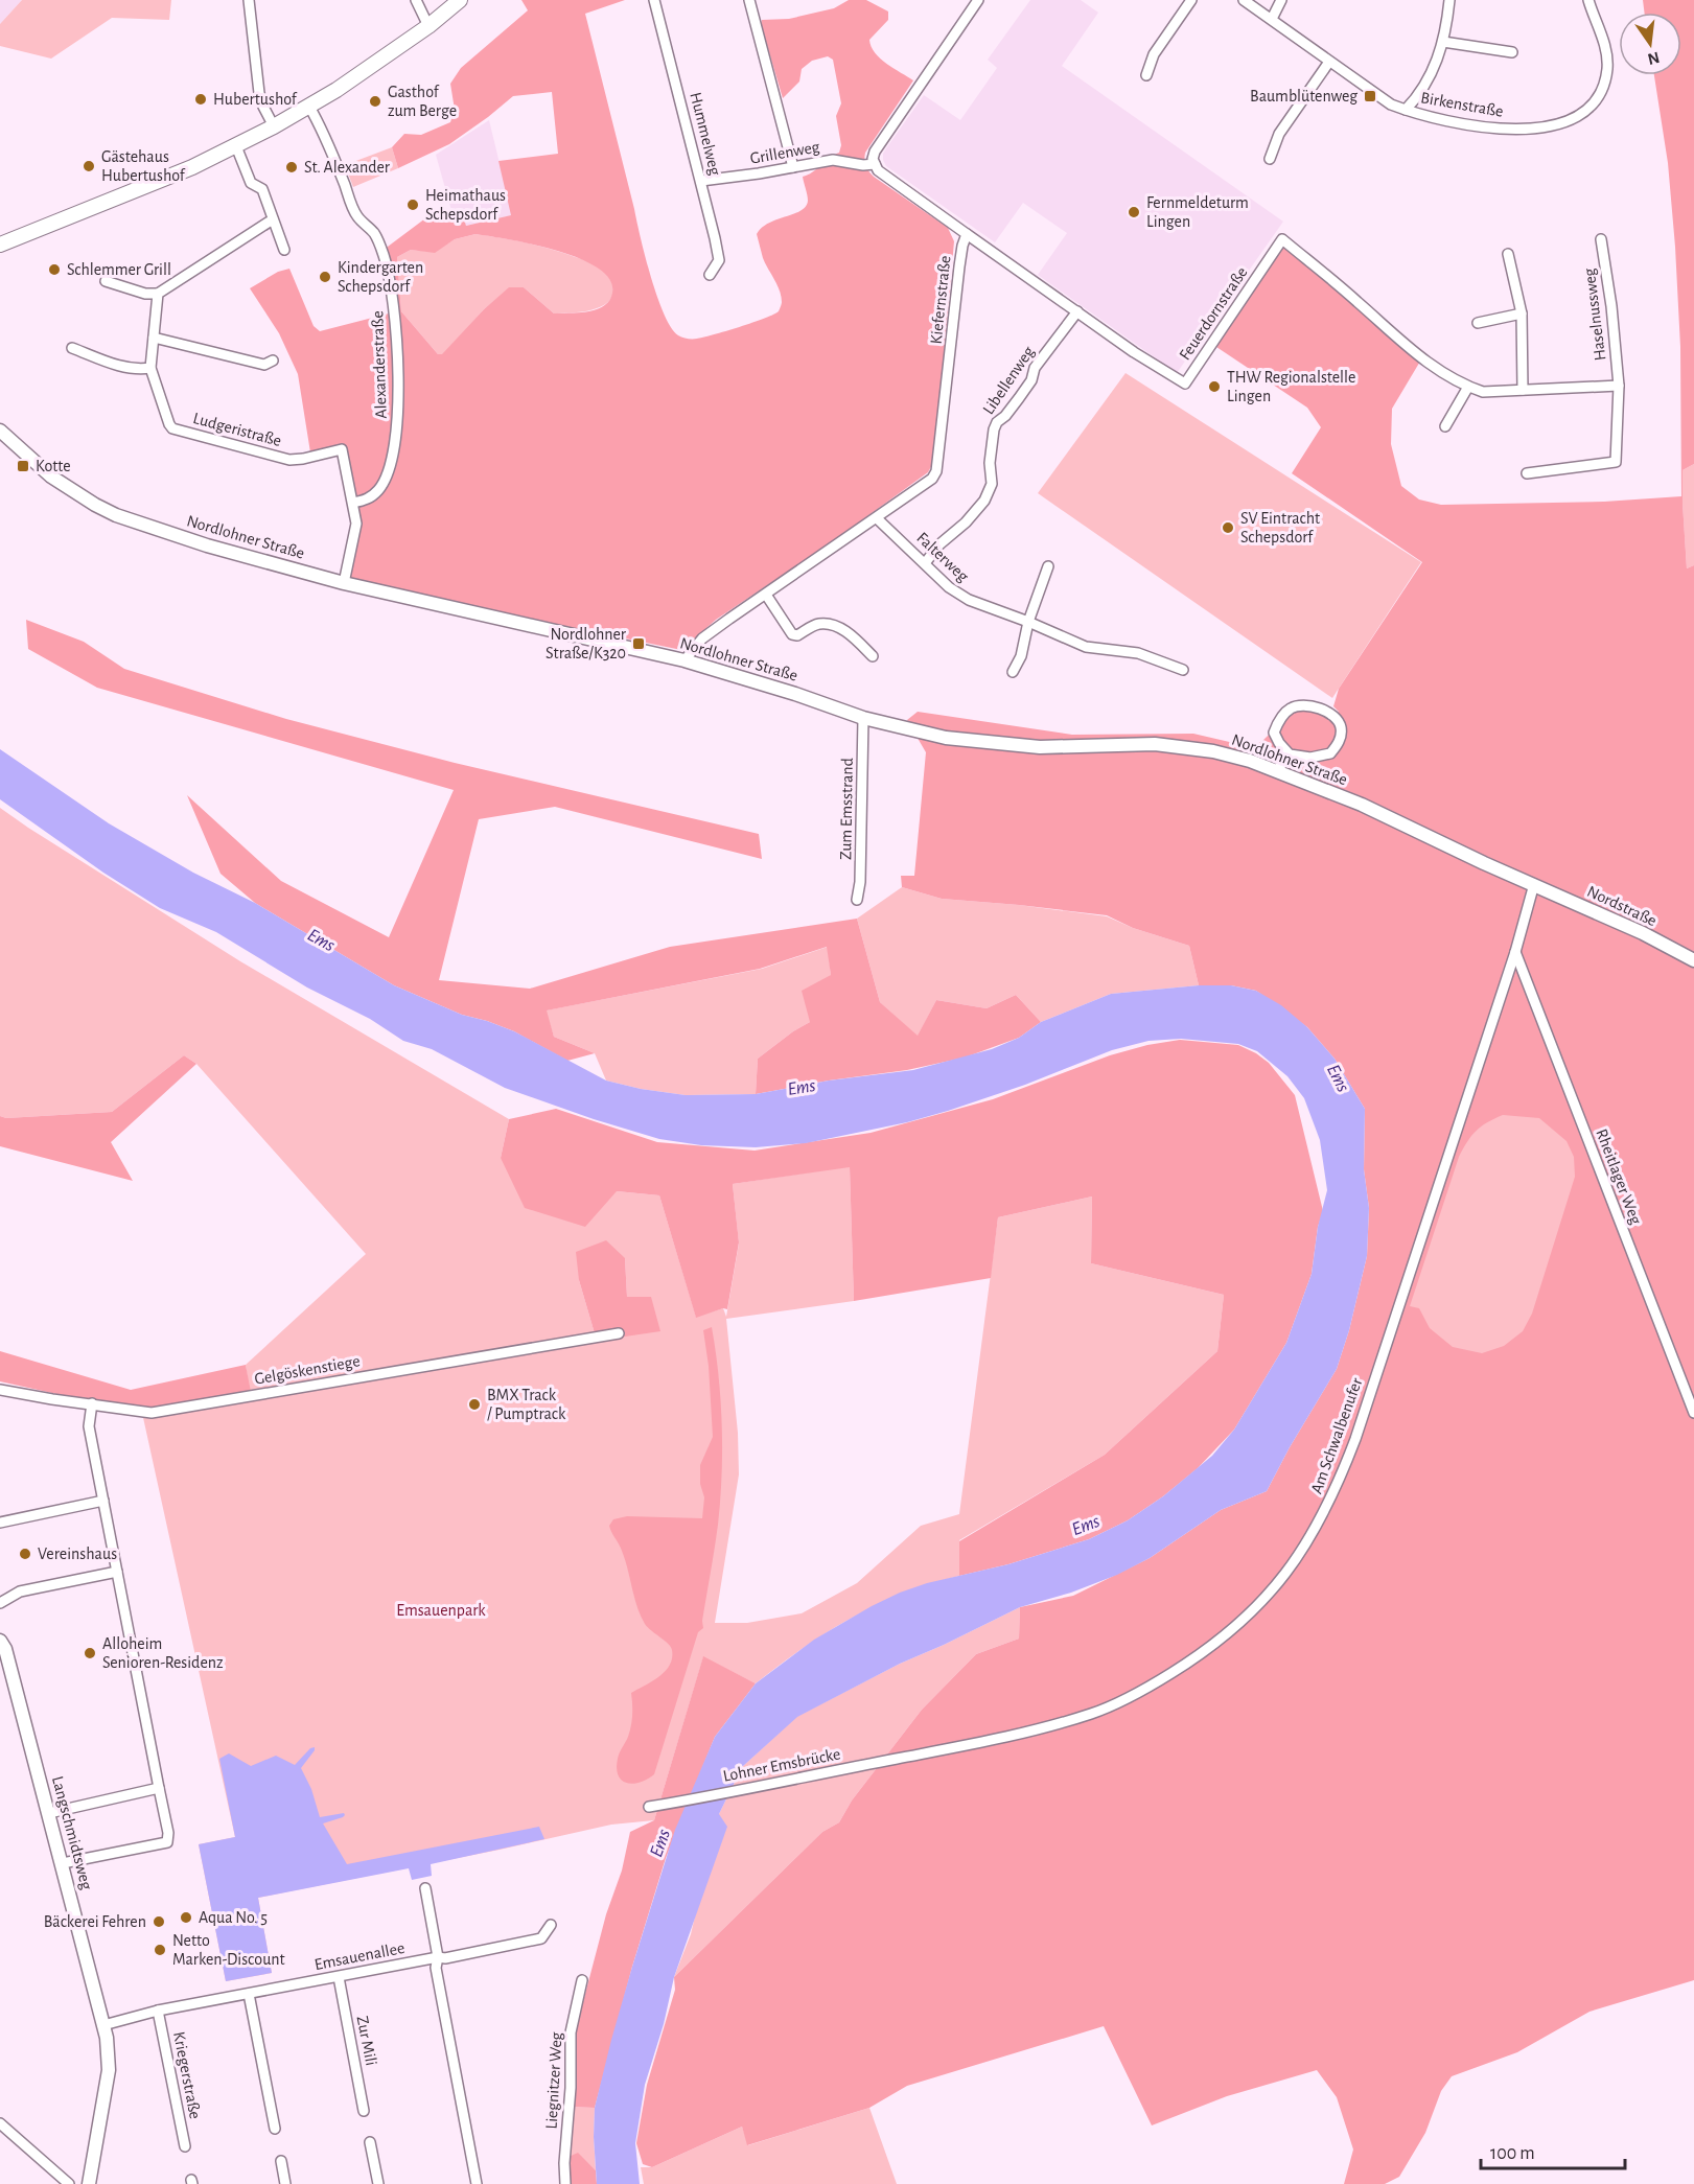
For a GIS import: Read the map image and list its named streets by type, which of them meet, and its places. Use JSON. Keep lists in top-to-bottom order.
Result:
{
  "streets": {
    "street": [
      "Birkenstraße",
      "Hummelweg",
      "Grillenweg",
      "Kiefernstraße",
      "Feuerdornstraße",
      "Haselnussweg",
      "Alexanderstraße",
      "Libellenweg",
      "Ludgeristraße",
      "Nordlohner Straße",
      "Falterweg",
      "Zum Emsstrand",
      "Nordstraße",
      "Rheitlager Weg",
      "Gelgöskenstiege",
      "Am Schwalbenufer",
      "Lohner Emsbrücke",
      "Langschmidtsweg",
      "Emsauenallee",
      "Zur Mili",
      "Kriegerstraße",
      "Liegnitzer Weg"
    ]
  },
  "crossings": [
    ["Hummelweg", "Grillenweg"],
    ["Grillenweg", "Kiefernstraße"],
    ["Kiefernstraße", "Feuerdornstraße"],
    ["Kiefernstraße", "Nordlohner Straße"],
    ["Kiefernstraße", "Falterweg"],
    ["Feuerdornstraße", "Haselnussweg"],
    ["Feuerdornstraße", "Libellenweg"],
    ["Alexanderstraße", "Ludgeristraße"],
    ["Libellenweg", "Falterweg"],
    ["Nordlohner Straße", "Zum Emsstrand"],
    ["Nordlohner Straße", "Nordstraße"],
    ["Nordlohner Straße", "Am Schwalbenufer"],
    ["Nordstraße", "Am Schwalbenufer"],
    ["Rheitlager Weg", "Am Schwalbenufer"],
    ["Am Schwalbenufer", "Lohner Emsbrücke"],
    ["Langschmidtsweg", "Emsauenallee"],
    ["Emsauenallee", "Zur Mili"],
    ["Emsauenallee", "Kriegerstraße"]
  ],
  "water": ["Ems"],
  "parks": ["Emsauenpark"],
  "places": {
    "transit": ["Baumblütenweg", "Kotte", "Nordlohner Straße/K320"],
    "other": [
      "Hubertushof",
      "Gasthof zum Berge",
      "Gästehaus Hubertushof",
      "St. Alexander",
      "Heimathaus Schepsdorf",
      "Fernmeldeturm Lingen",
      "Schlemmer Grill",
      "Kindergarten Schepsdorf",
      "THW Regionalstelle Lingen",
      "SV Eintracht Schepsdorf",
      "BMX Track / Pumptrack",
      "Vereinshaus",
      "Alloheim Senioren-Residenz",
      "Aqua No. 5",
      "Bäckerei Fehren",
      "Netto Marken-Discount"
    ]
  },
  "scale_bar": "100 m",
  "north": "bottom"
}
